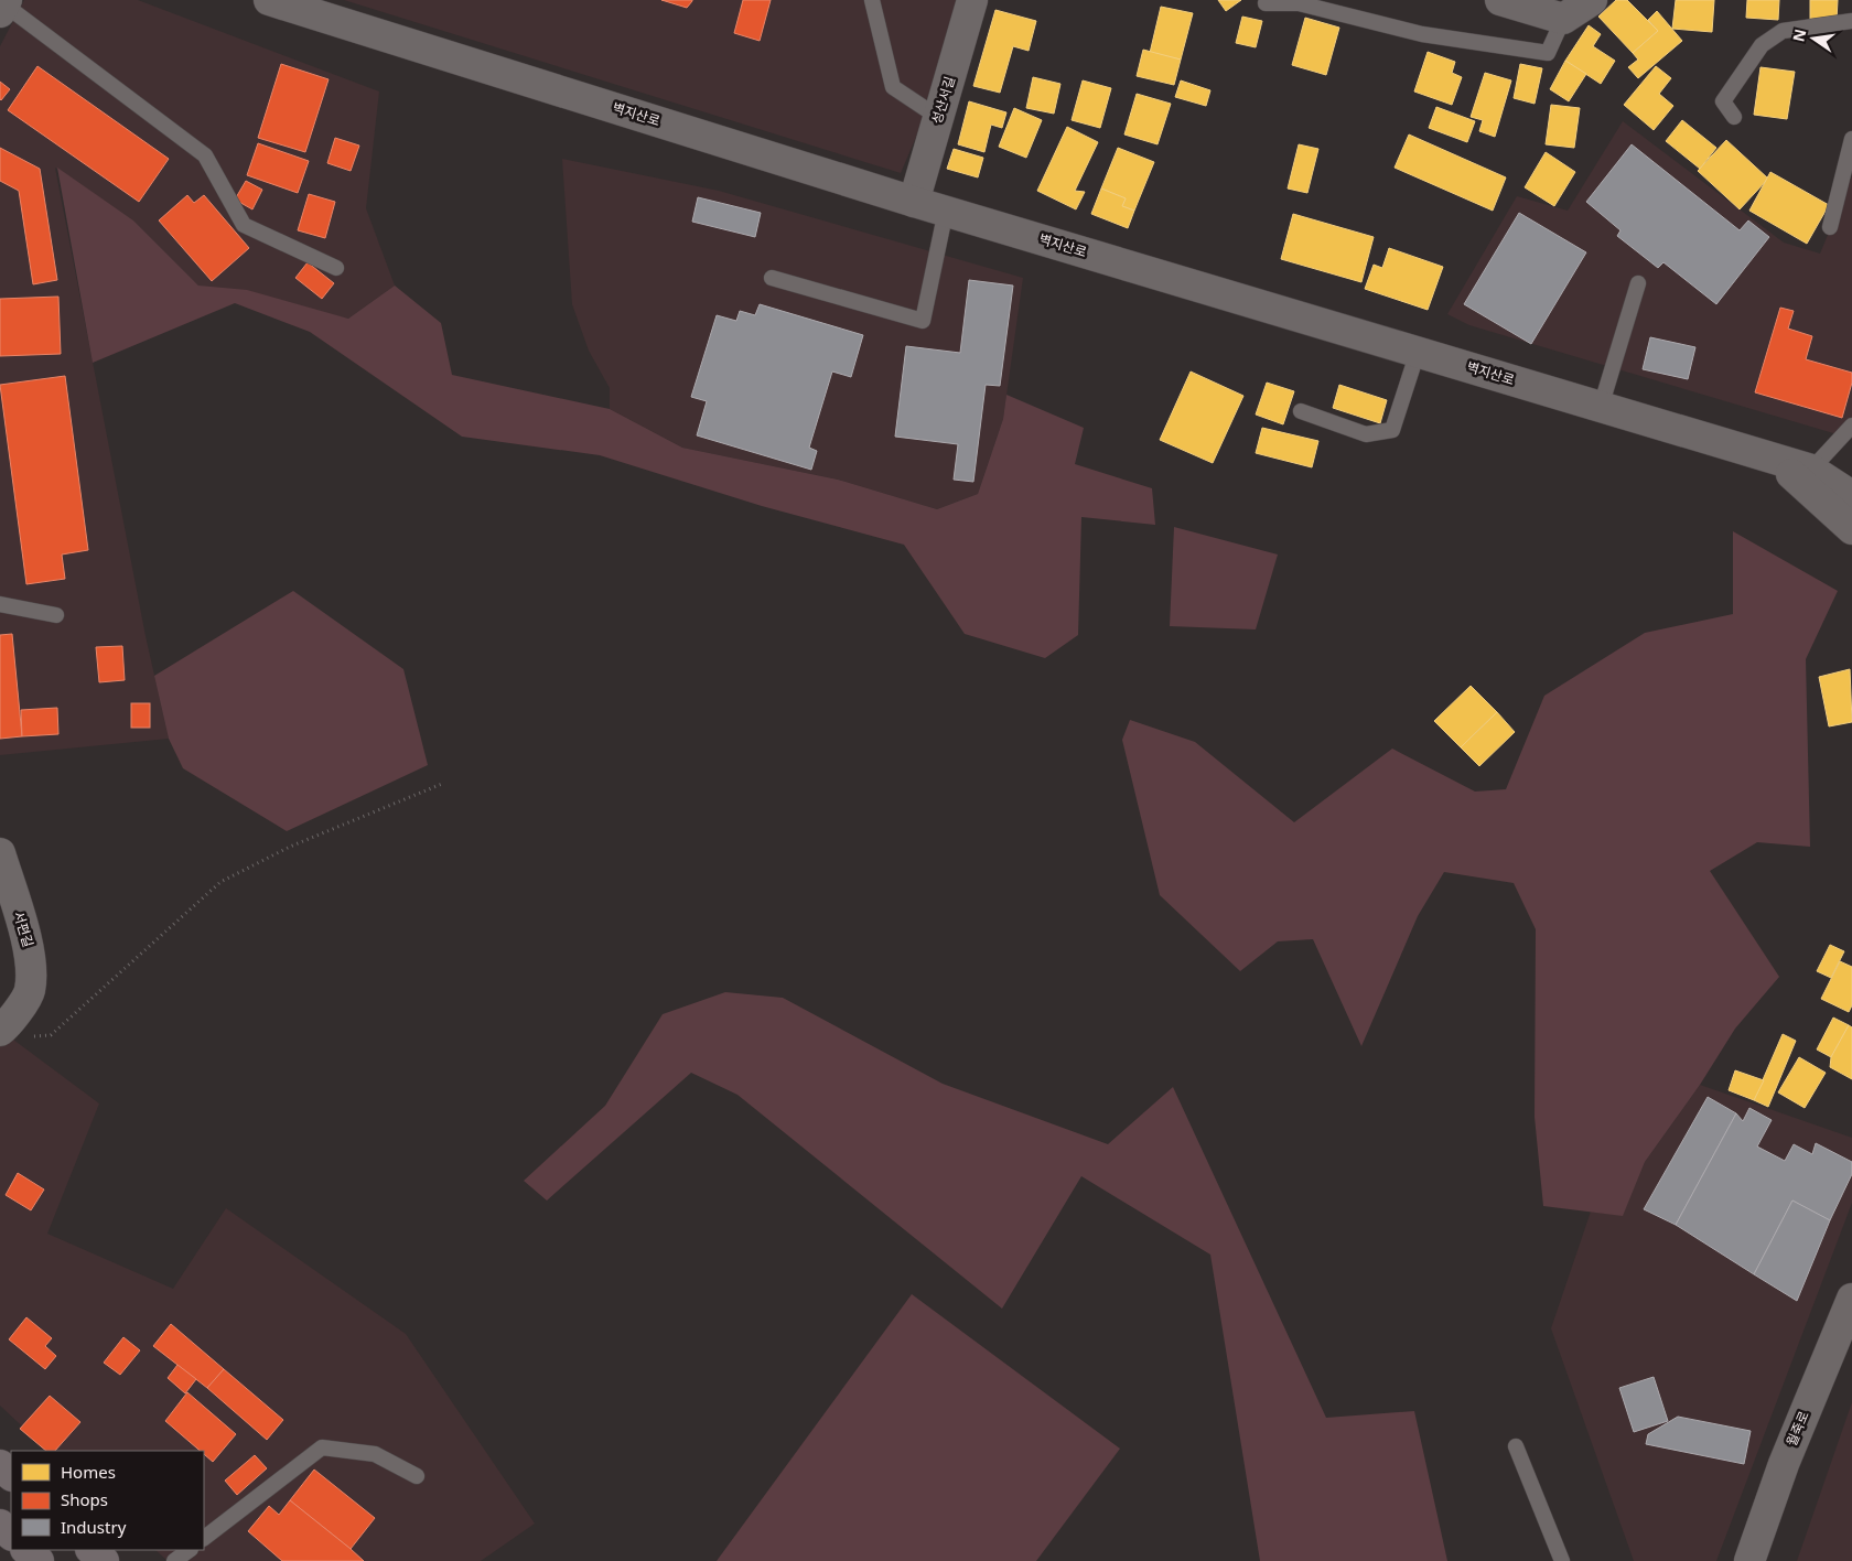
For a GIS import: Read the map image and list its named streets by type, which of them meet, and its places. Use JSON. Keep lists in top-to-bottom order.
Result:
{
  "streets": {
    "street": [
      "성산서길",
      "벽지산로",
      "서편길",
      "월죽로"
    ]
  },
  "crossings": [
    ["성산서길", "벽지산로"]
  ],
  "legend": ["Homes", "Shops", "Industry"],
  "north": "left"
}
